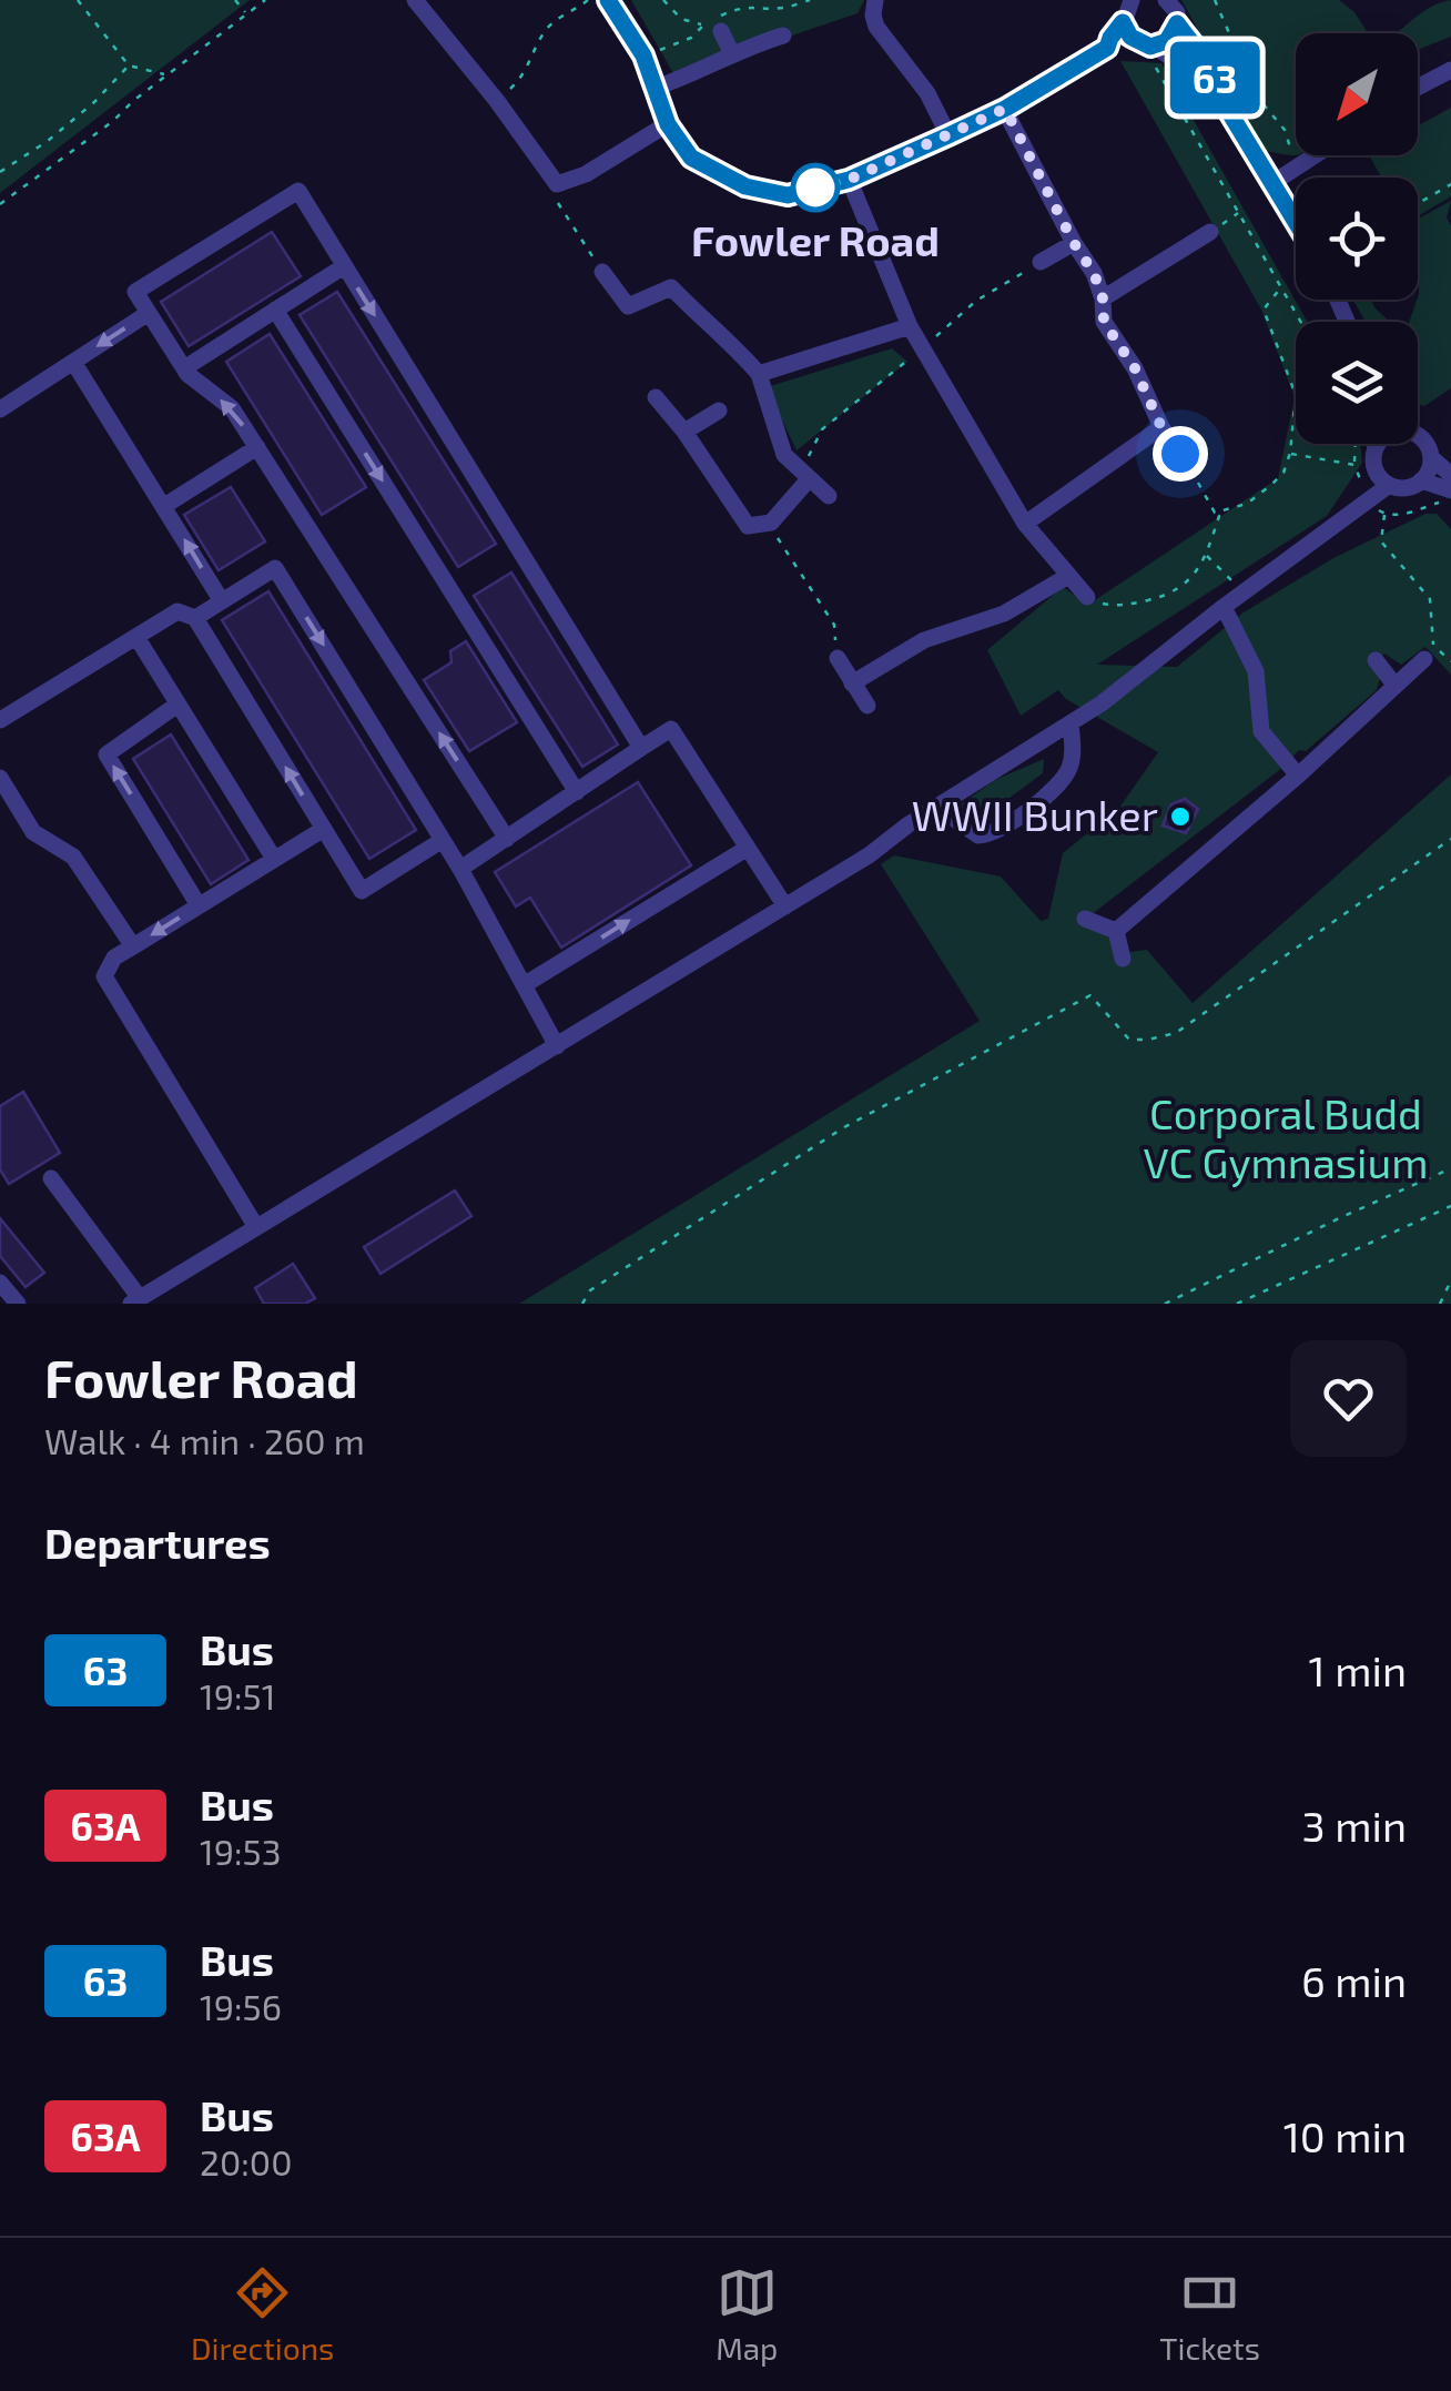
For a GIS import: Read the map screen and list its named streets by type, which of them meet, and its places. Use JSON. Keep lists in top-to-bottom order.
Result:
{
  "parks": ["Corporal Budd VC Gymnasium"],
  "places": ["Fowler Road", "WWII Bunker"],
  "lines": ["bus line 63"],
  "north": "bottom left",
  "page": {
    "on_map": "63",
    "heading": [
      ["Fowler Road", "Walk · 4 min · 260 m"],
      "Departures"
    ],
    "list": [
      {
        "mark": "63",
        "name": "Bus",
        "note": "19:51",
        "value": "1 min"
      },
      {
        "mark": "63A",
        "name": "Bus",
        "note": "19:53",
        "value": "3 min"
      },
      {
        "mark": "63",
        "name": "Bus",
        "note": "19:56",
        "value": "6 min"
      },
      {
        "mark": "63A",
        "name": "Bus",
        "note": "20:00",
        "value": "10 min"
      }
    ],
    "tabs": ["Directions", "Map", "Tickets"]
  }
}
